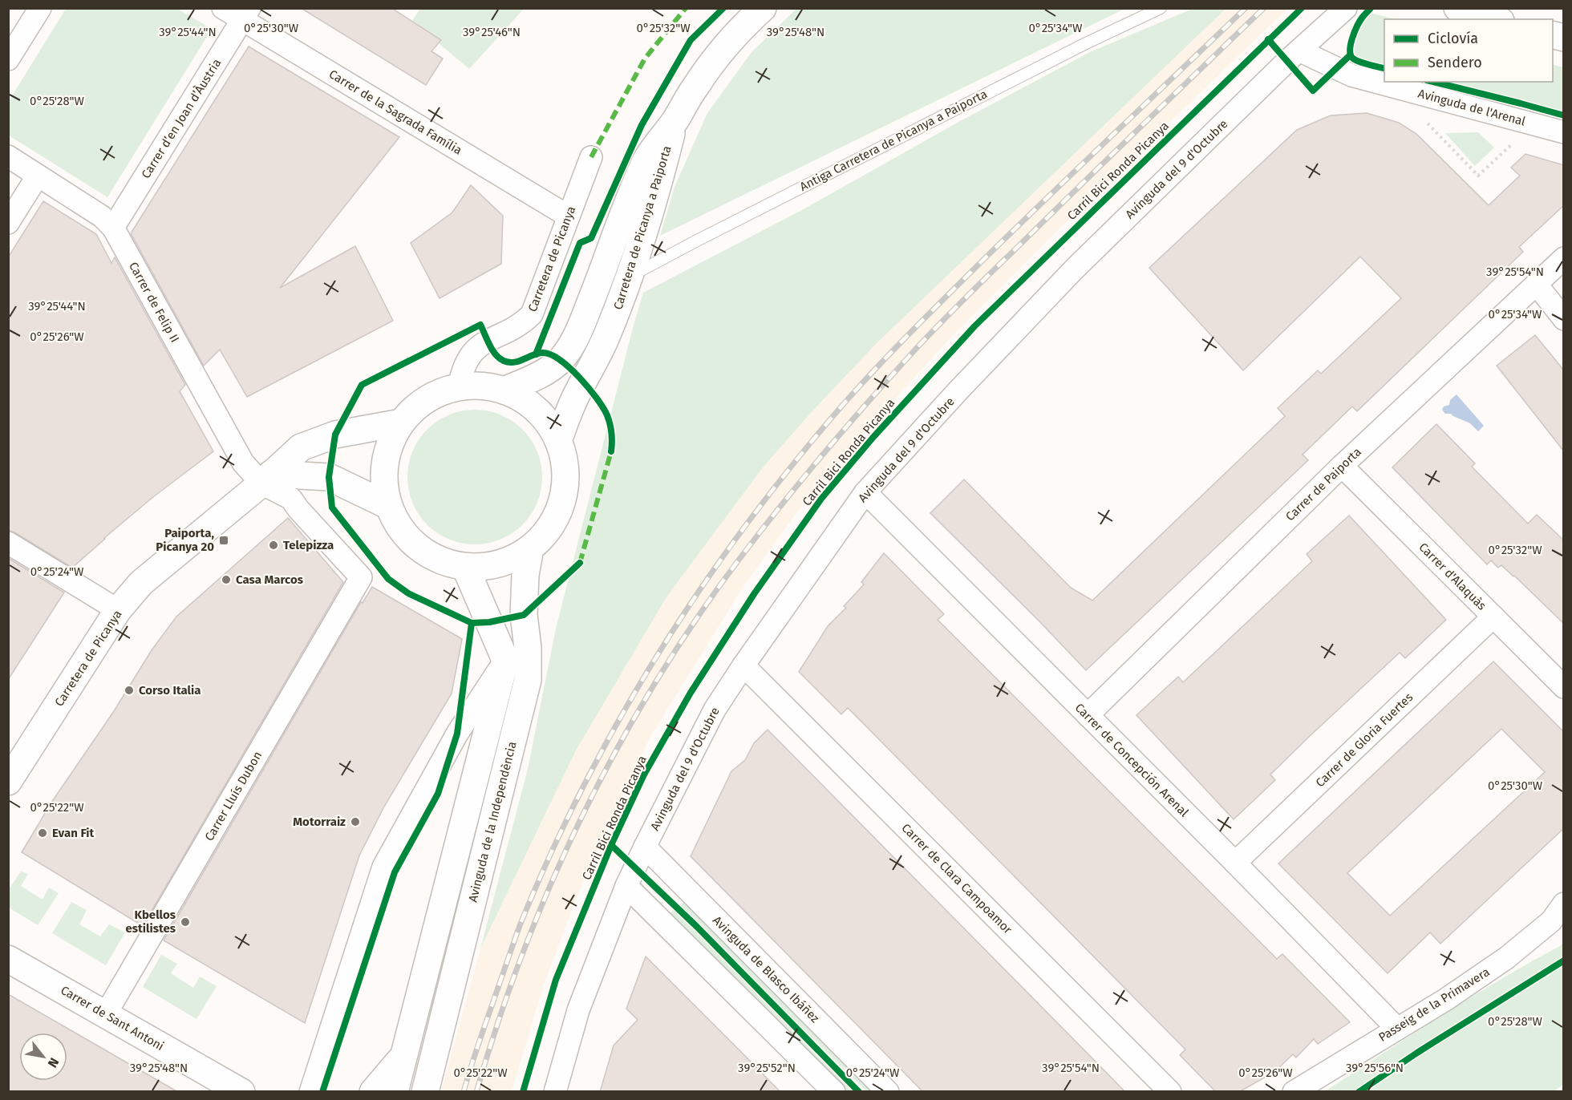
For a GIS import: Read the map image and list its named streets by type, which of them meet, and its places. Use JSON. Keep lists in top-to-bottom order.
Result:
{
  "streets": {
    "street": [
      "Avinguda de l'Arenal",
      "Carrer de la Sagrada Família",
      "Carrer d’en Joan d’Àustria",
      "Avinguda del 9 d'Octubre",
      "Carretera de Picanya a Paiporta",
      "Carretera de Picanya",
      "Carrer de Felip II",
      "Carrer de Paiporta",
      "Carrer d'Alaquàs",
      "Carrer de Gloria Fuertes",
      "Carrer de Concepción Arenal",
      "Carrer Lluís Dubon",
      "Avinguda de la Independència",
      "Carrer de Clara Campoamor",
      "Avinguda de Blasco Ibáñez",
      "Passeig de la Primavera",
      "Carrer de Sant Antoni"
    ],
    "lane": ["Antiga Carretera de Picanya a Paiporta"],
    "cycle path": ["Carril Bici Ronda Picanya"]
  },
  "crossings": [
    ["Avinguda de l'Arenal", "Avinguda del 9 d'Octubre"],
    ["Carrer de la Sagrada Família", "Carrer d’en Joan d’Àustria"],
    ["Carrer de la Sagrada Família", "Carretera de Picanya"],
    ["Carrer d’en Joan d’Àustria", "Carrer de Felip II"],
    ["Antiga Carretera de Picanya a Paiporta", "Carretera de Picanya a Paiporta"],
    ["Avinguda del 9 d'Octubre", "Carrer de Concepción Arenal"],
    ["Avinguda del 9 d'Octubre", "Carrer de Clara Campoamor"],
    ["Avinguda del 9 d'Octubre", "Avinguda de Blasco Ibáñez"],
    ["Carretera de Picanya", "Carrer de Felip II"],
    ["Carretera de Picanya", "Carrer Lluís Dubon"],
    ["Carrer de Felip II", "Carrer Lluís Dubon"],
    ["Carrer de Paiporta", "Carrer d'Alaquàs"],
    ["Carrer de Paiporta", "Carrer de Concepción Arenal"],
    ["Carrer d'Alaquàs", "Carrer de Gloria Fuertes"],
    ["Carrer de Gloria Fuertes", "Carrer de Concepción Arenal"],
    ["Carrer de Concepción Arenal", "Passeig de la Primavera"],
    ["Carrer Lluís Dubon", "Carrer de Sant Antoni"]
  ],
  "places": {
    "transit": ["Paiporta, Picanya 20"],
    "other": [
      "Telepizza",
      "Casa Marcos",
      "Corso Italia",
      "Motorraiz",
      "Evan Fit",
      "Kbellos estilistes"
    ]
  },
  "legend": ["Ciclovía", "Sendero"],
  "north": "bottom right",
  "coordinates": [
    "0°25'30\"W",
    "0°25'32\"W",
    "0°25'34\"W",
    "39°25'48\"N",
    "39°25'44\"N",
    "39°25'46\"N",
    "0°25'28\"W",
    "39°25'54\"N",
    "0°25'26\"W",
    "0°25'24\"W",
    "0°25'22\"W",
    "39°25'52\"N",
    "39°25'56\"N"
  ]
}
